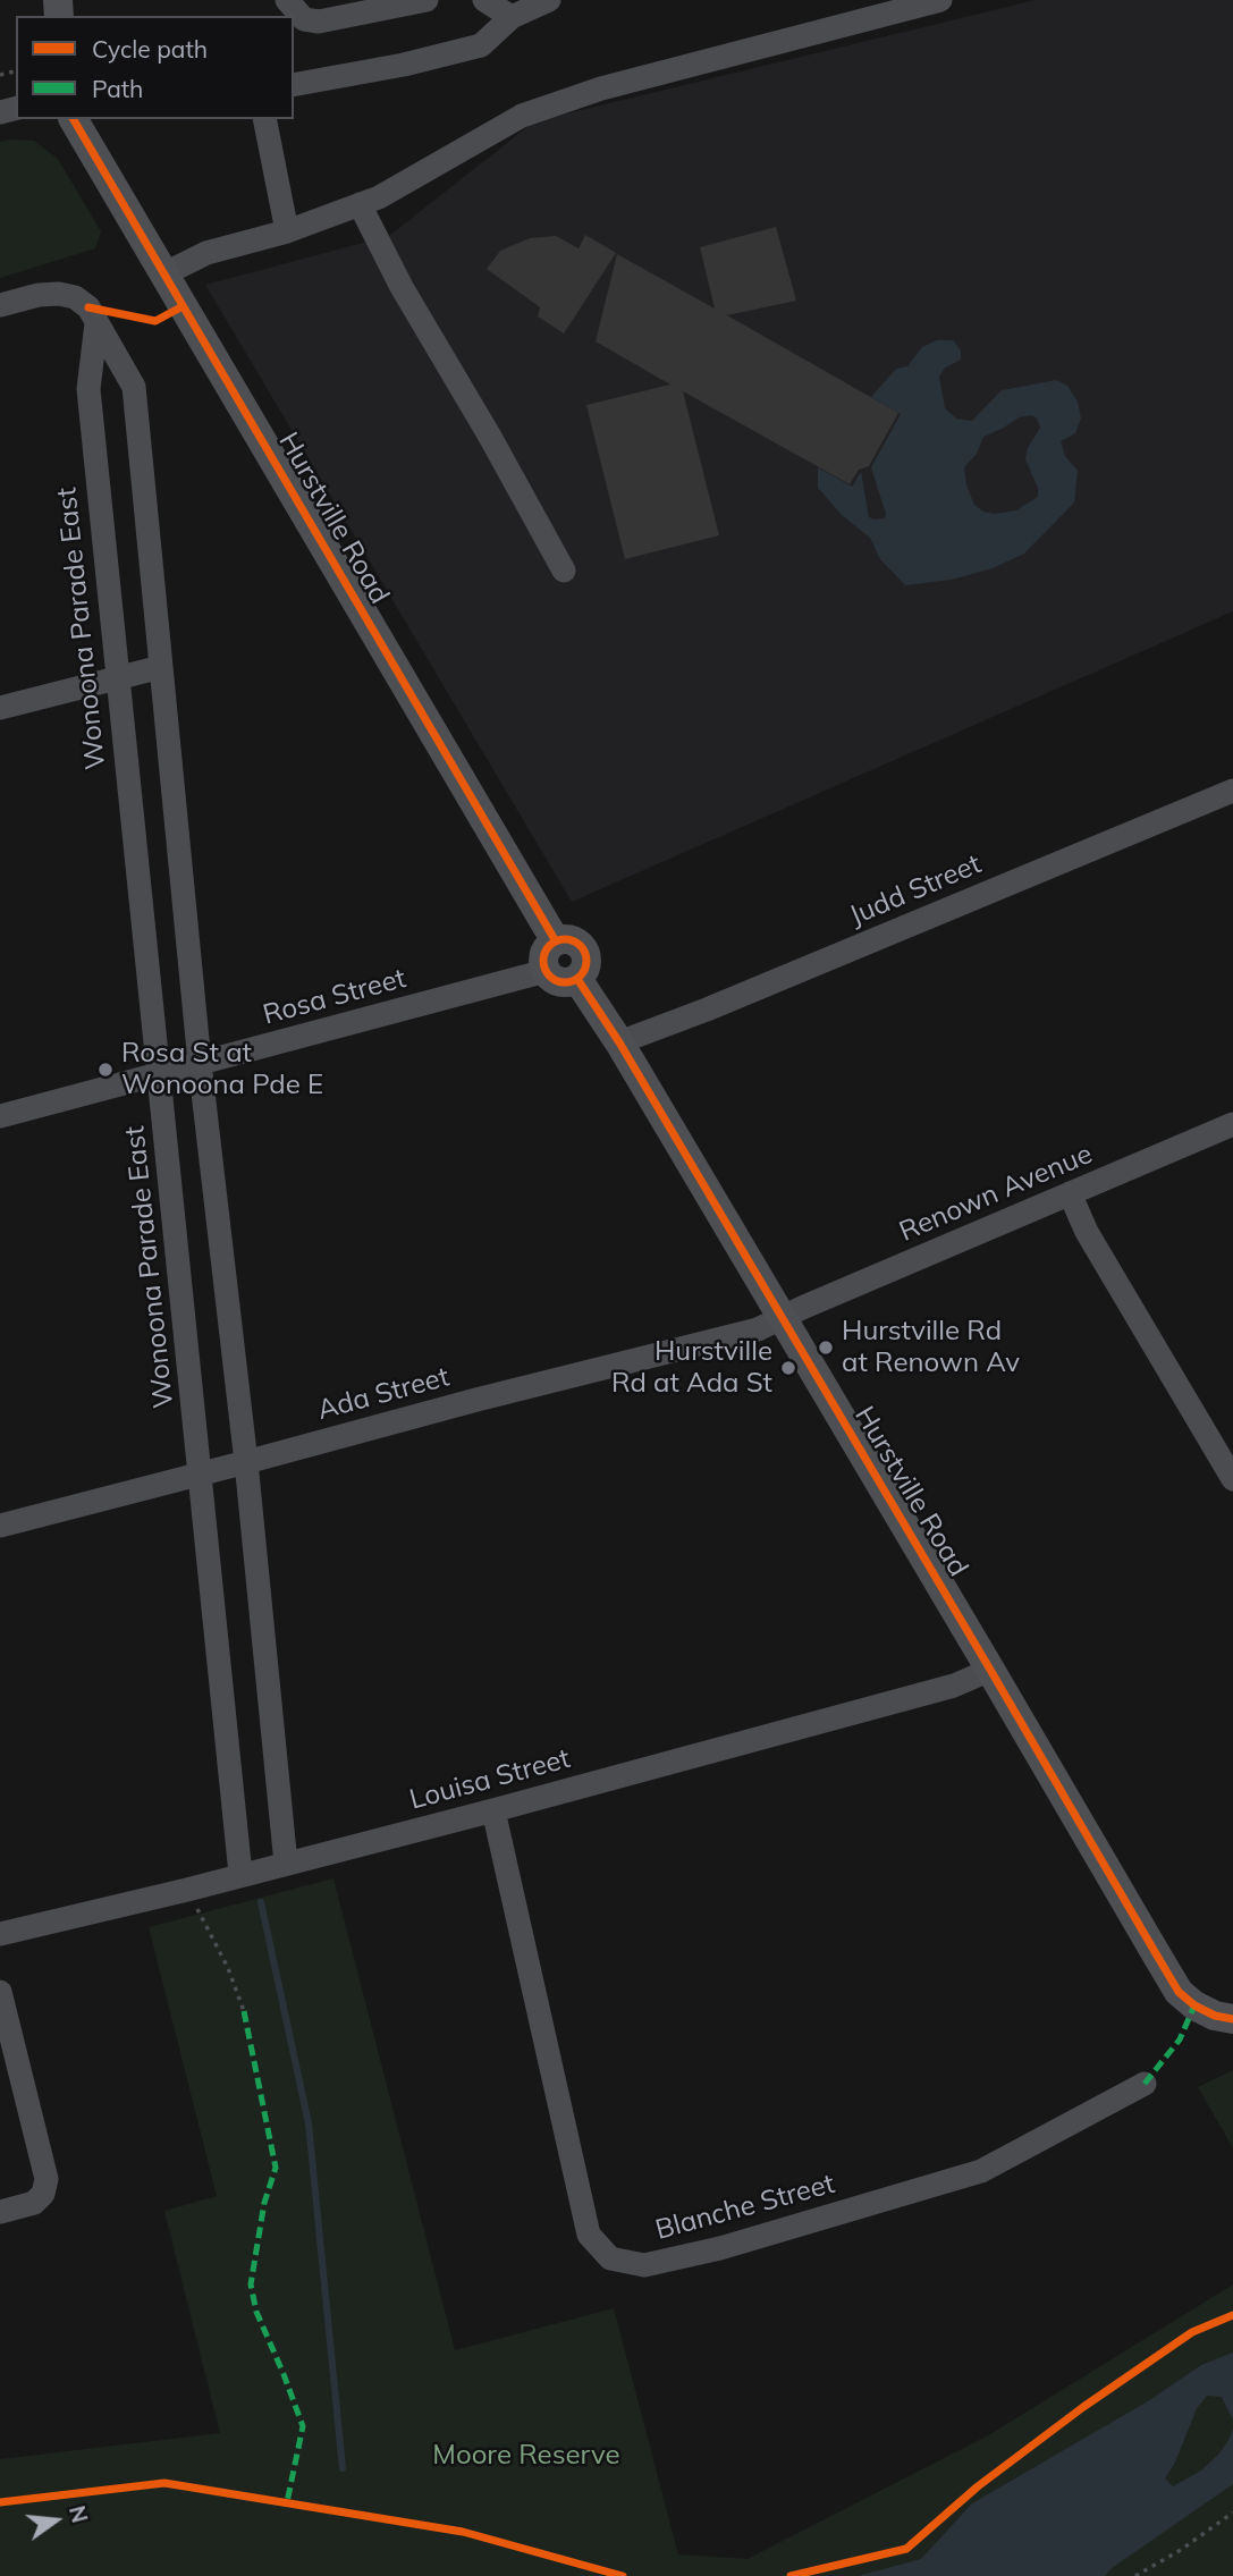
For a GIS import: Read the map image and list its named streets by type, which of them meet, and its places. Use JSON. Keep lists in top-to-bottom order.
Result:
{
  "streets": {
    "main road": ["Hurstville Road"],
    "street": [
      "Wonoona Parade East",
      "Judd Street",
      "Rosa Street",
      "Renown Avenue",
      "Ada Street",
      "Louisa Street",
      "Blanche Street"
    ]
  },
  "crossings": [
    ["Hurstville Road", "Judd Street"],
    ["Hurstville Road", "Rosa Street"],
    ["Hurstville Road", "Renown Avenue"],
    ["Hurstville Road", "Ada Street"],
    ["Hurstville Road", "Louisa Street"],
    ["Wonoona Parade East", "Rosa Street"],
    ["Wonoona Parade East", "Ada Street"],
    ["Wonoona Parade East", "Louisa Street"],
    ["Renown Avenue", "Ada Street"],
    ["Louisa Street", "Blanche Street"]
  ],
  "parks": ["Moore Reserve"],
  "places": ["Rosa St at Wonoona Pde E", "Hurstville Rd at Renown Av", "Hurstville Rd at Ada St"],
  "legend": ["Cycle path", "Path"],
  "north": "right"
}
